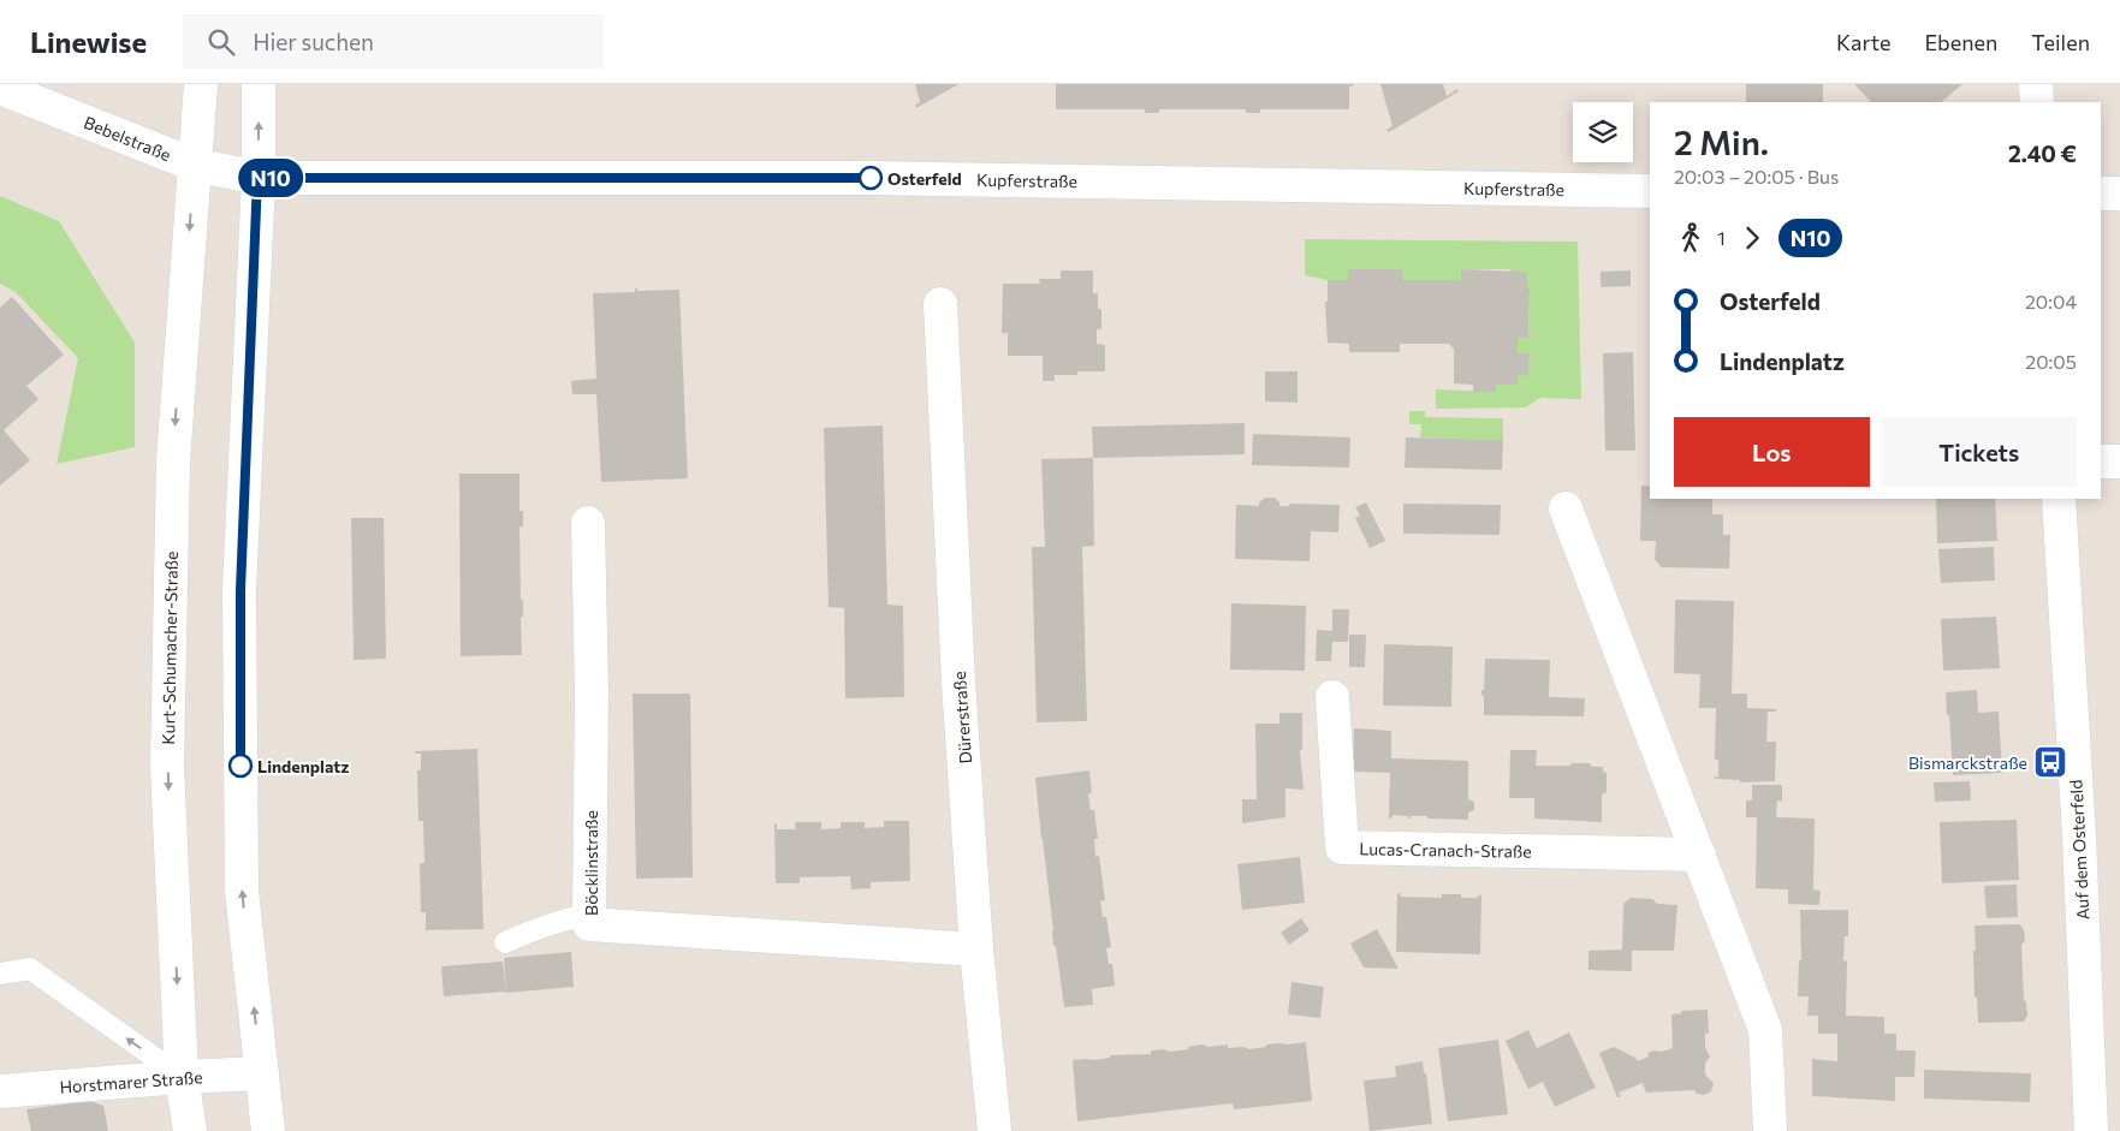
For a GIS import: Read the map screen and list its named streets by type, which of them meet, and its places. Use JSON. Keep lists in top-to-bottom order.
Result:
{
  "streets": {
    "street": [
      "Bebelstraße",
      "Kupferstraße",
      "Kurt-Schumacher-Straße",
      "Dürerstraße",
      "Lucas-Cranach-Straße",
      "Auf dem Osterfeld",
      "Böcklinstraße",
      "Horstmarer Straße"
    ]
  },
  "crossings": [
    ["Bebelstraße", "Kupferstraße"],
    ["Bebelstraße", "Kurt-Schumacher-Straße"],
    ["Kurt-Schumacher-Straße", "Horstmarer Straße"],
    ["Dürerstraße", "Böcklinstraße"]
  ],
  "places": {
    "other": ["Osterfeld", "Lindenplatz"],
    "bus stop": ["Bismarckstraße"]
  },
  "lines": ["bus line N10"],
  "page": {
    "header": "Linewise",
    "search": "Hier suchen",
    "nav": ["Karte", "Ebenen", "Teilen"],
    "on_map": "N10",
    "heading": ["2 Min.", "20:03 – 20:05 · Bus", "2.40 €"],
    "legs": ["1", "N10"],
    "list": [
      {
        "name": "Osterfeld",
        "value": "20:04"
      },
      {
        "name": "Lindenplatz",
        "value": "20:05"
      }
    ],
    "buttons": ["Los", "Tickets"]
  }
}
